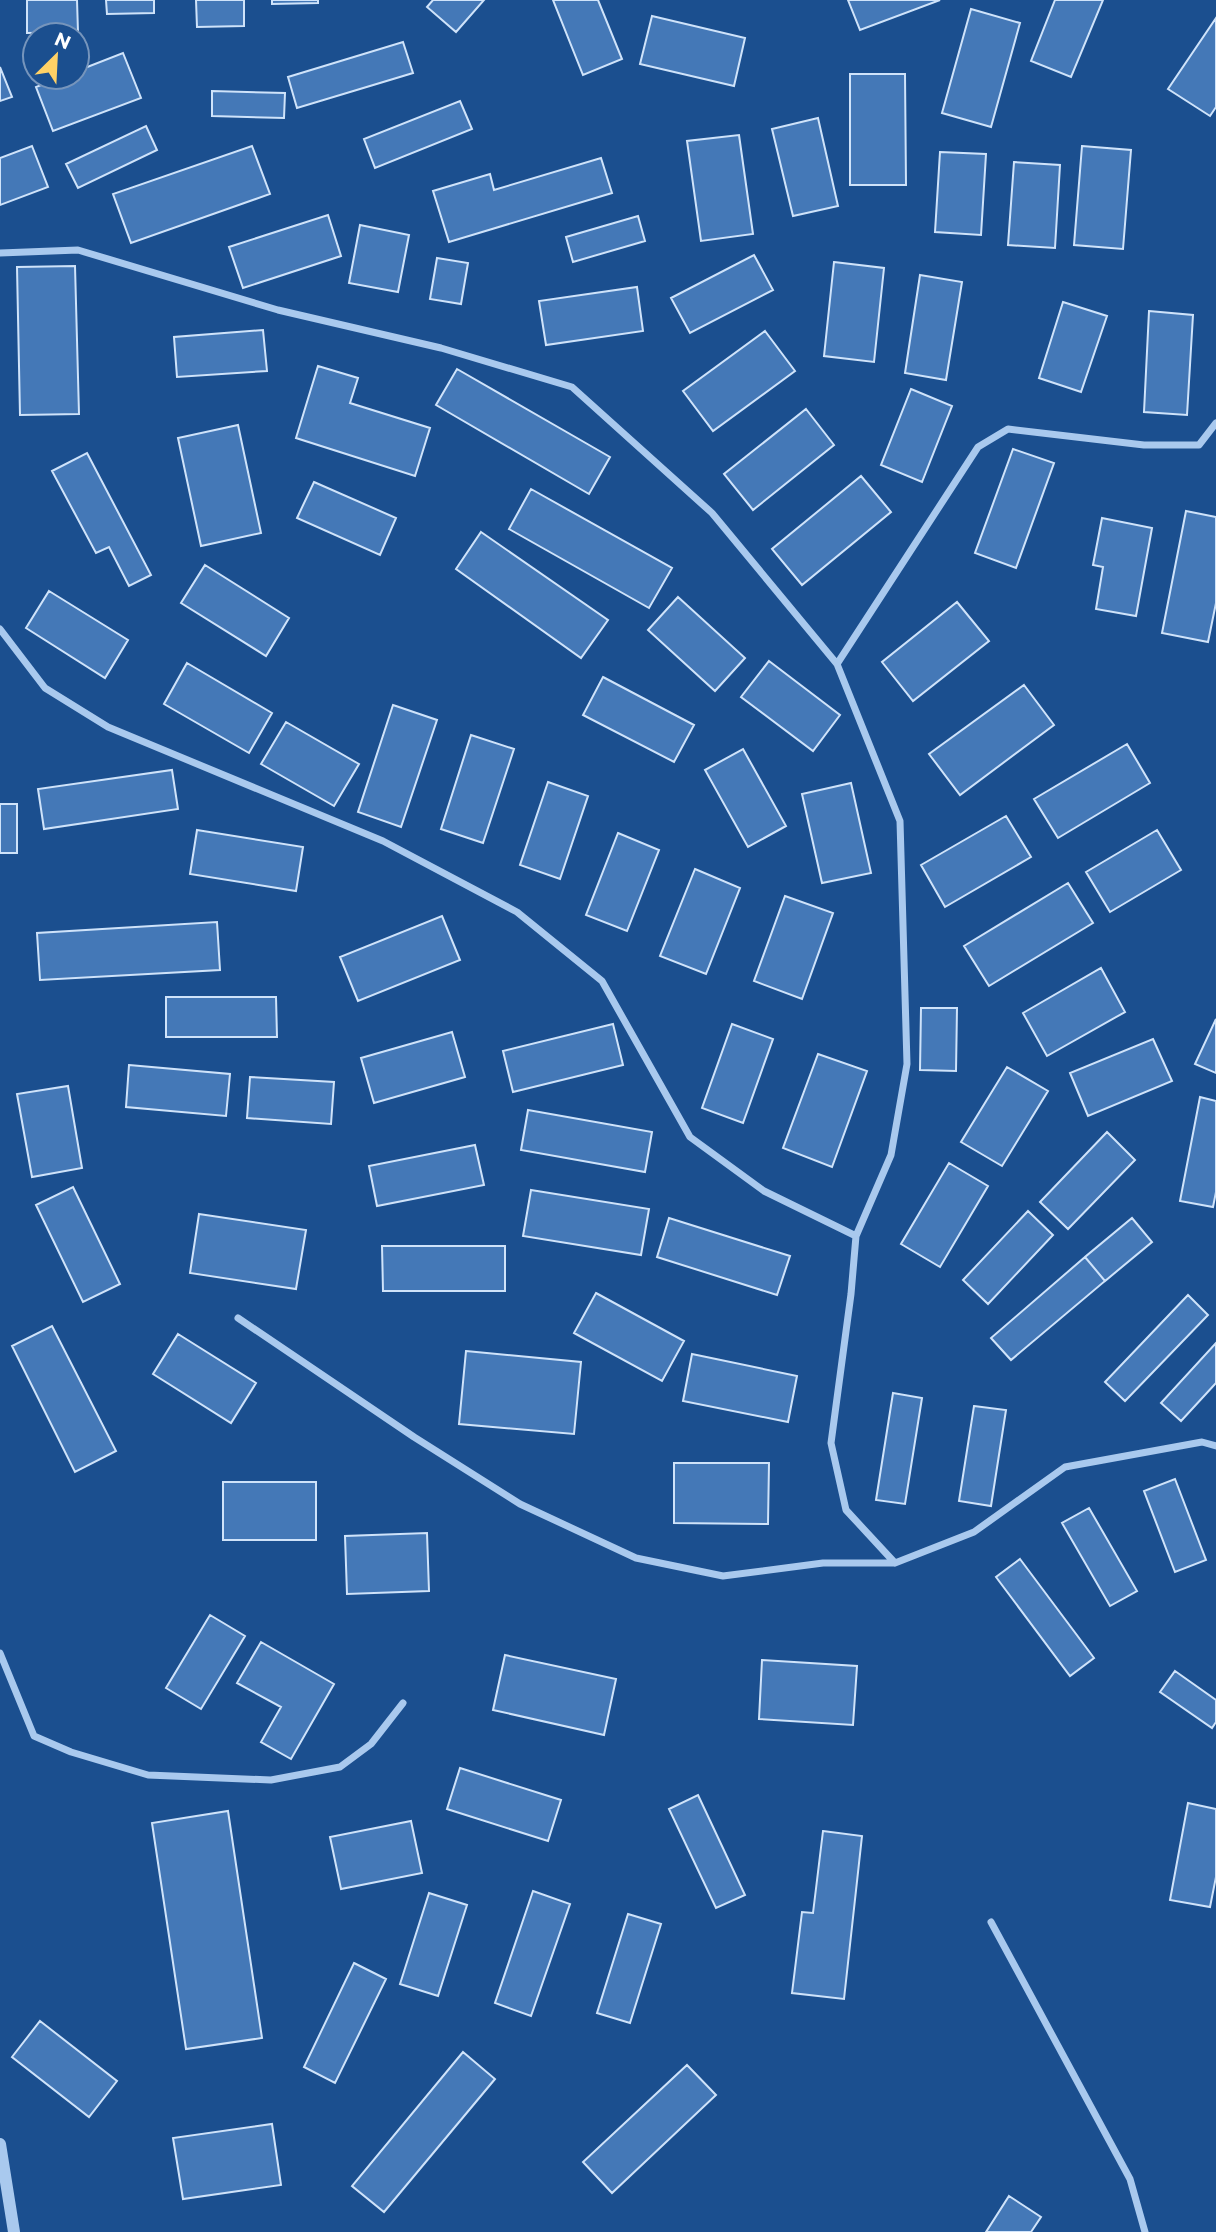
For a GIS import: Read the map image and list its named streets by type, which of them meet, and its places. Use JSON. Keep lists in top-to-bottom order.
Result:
{
  "north": "top right"
}
